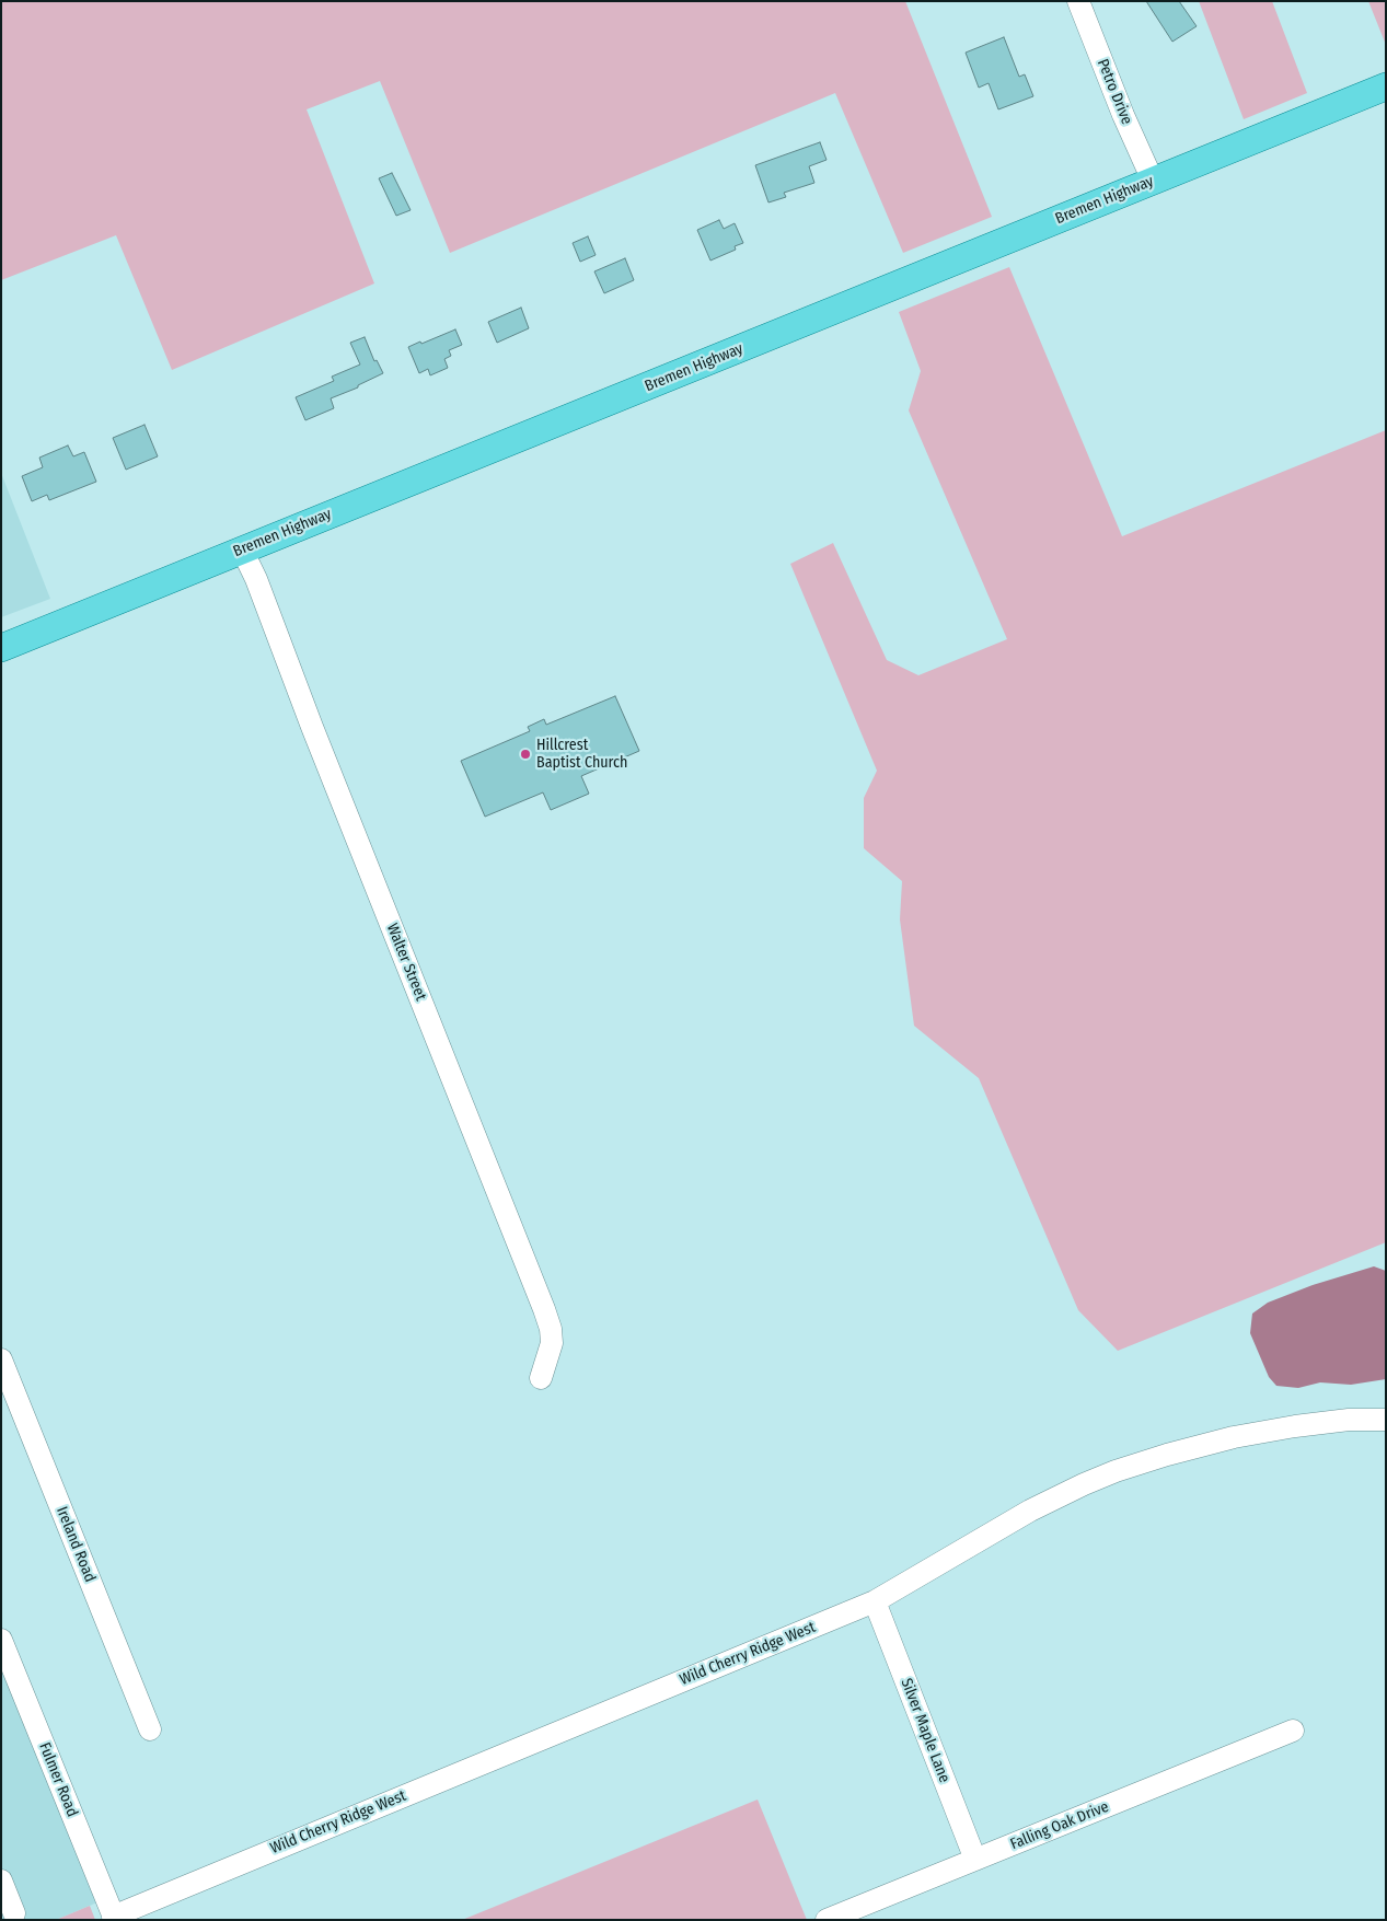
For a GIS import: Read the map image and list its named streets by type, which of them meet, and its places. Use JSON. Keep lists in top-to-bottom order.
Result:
{
  "streets": {
    "main road": ["Bremen Highway"],
    "street": [
      "Petro Drive",
      "Walter Street",
      "Ireland Road",
      "Wild Cherry Ridge West",
      "Silver Maple Lane",
      "Fulmer Road",
      "Falling Oak Drive"
    ]
  },
  "crossings": [
    ["Petro Drive", "Bremen Highway"],
    ["Bremen Highway", "Walter Street"],
    ["Wild Cherry Ridge West", "Silver Maple Lane"],
    ["Wild Cherry Ridge West", "Fulmer Road"],
    ["Silver Maple Lane", "Falling Oak Drive"]
  ],
  "places": ["Hillcrest Baptist Church"]
}
